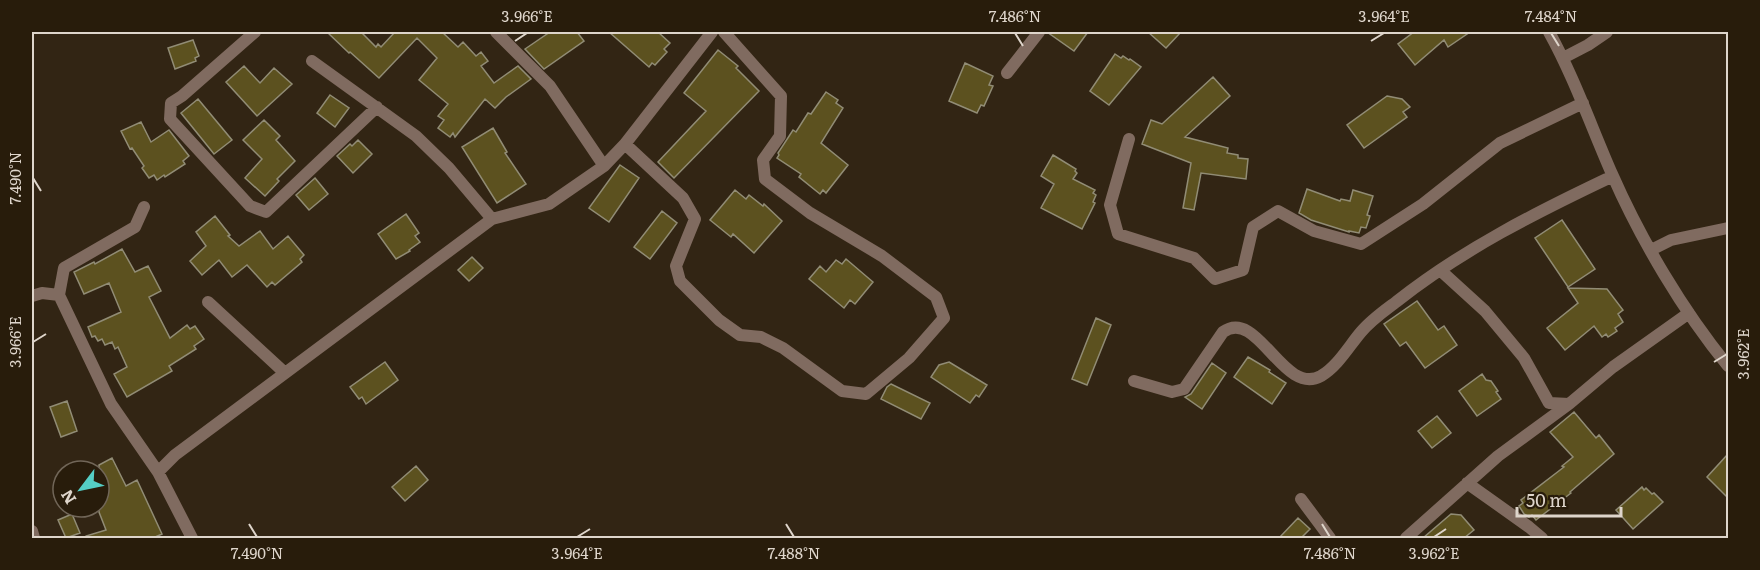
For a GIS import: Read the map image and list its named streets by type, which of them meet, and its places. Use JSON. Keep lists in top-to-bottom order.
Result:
{
  "scale_bar": "50 m",
  "north": "bottom left",
  "coordinates": [
    "3.966°E",
    "7.486°N",
    "3.964°E",
    "7.484°N",
    "7.490°N",
    "3.962°E",
    "7.488°N"
  ]
}
